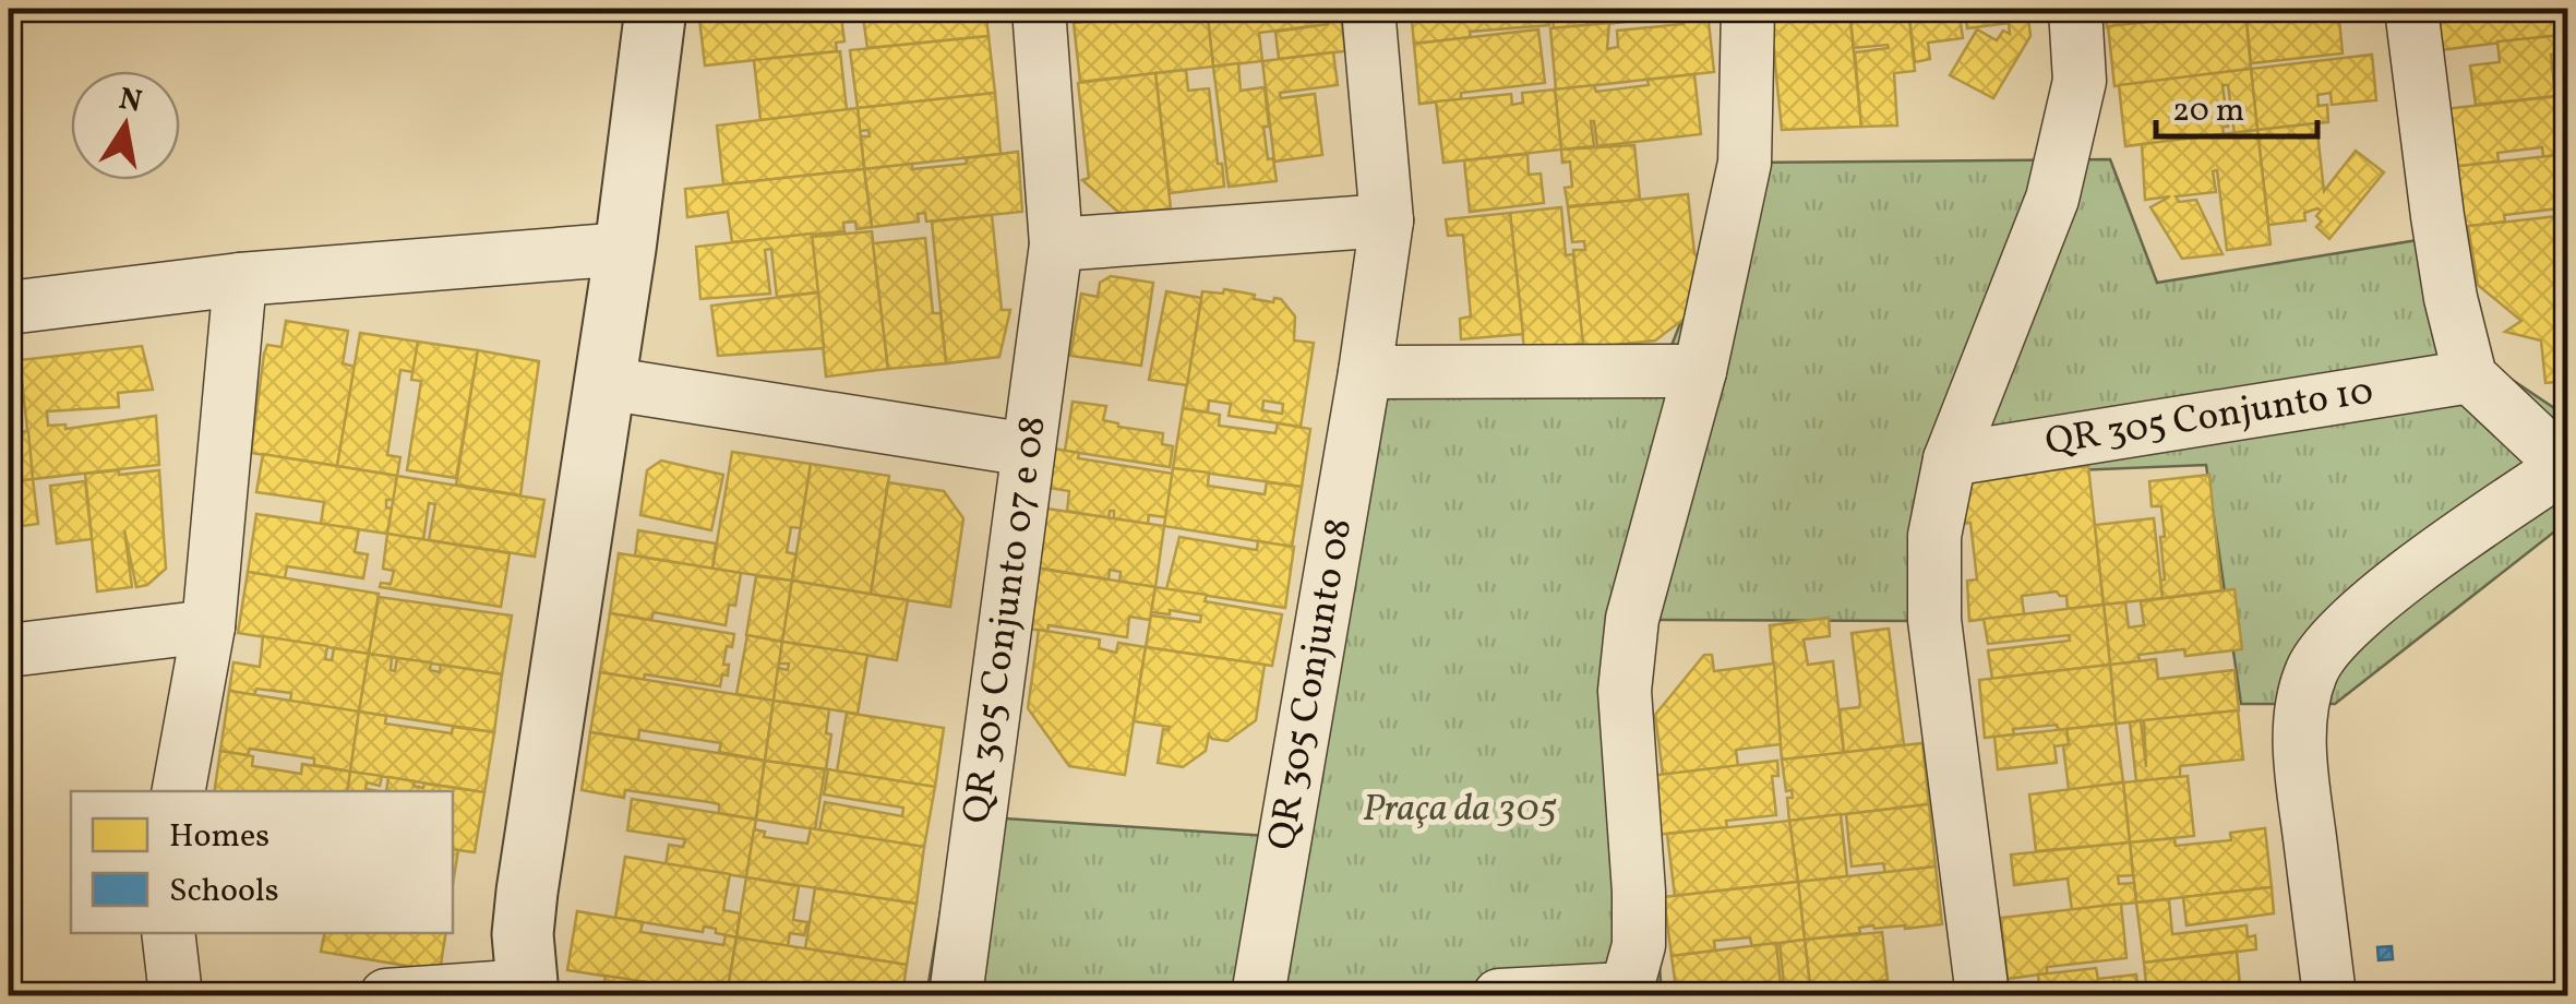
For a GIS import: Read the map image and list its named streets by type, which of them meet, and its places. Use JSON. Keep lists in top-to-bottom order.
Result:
{
  "streets": {
    "street": ["QR 305 Conjunto 10", "QR 305 Conjunto 07 e 08", "QR 305 Conjunto 08"]
  },
  "parks": ["Praça da 305"],
  "legend": ["Homes", "Schools"],
  "scale_bar": "20 m",
  "north": "top"
}
